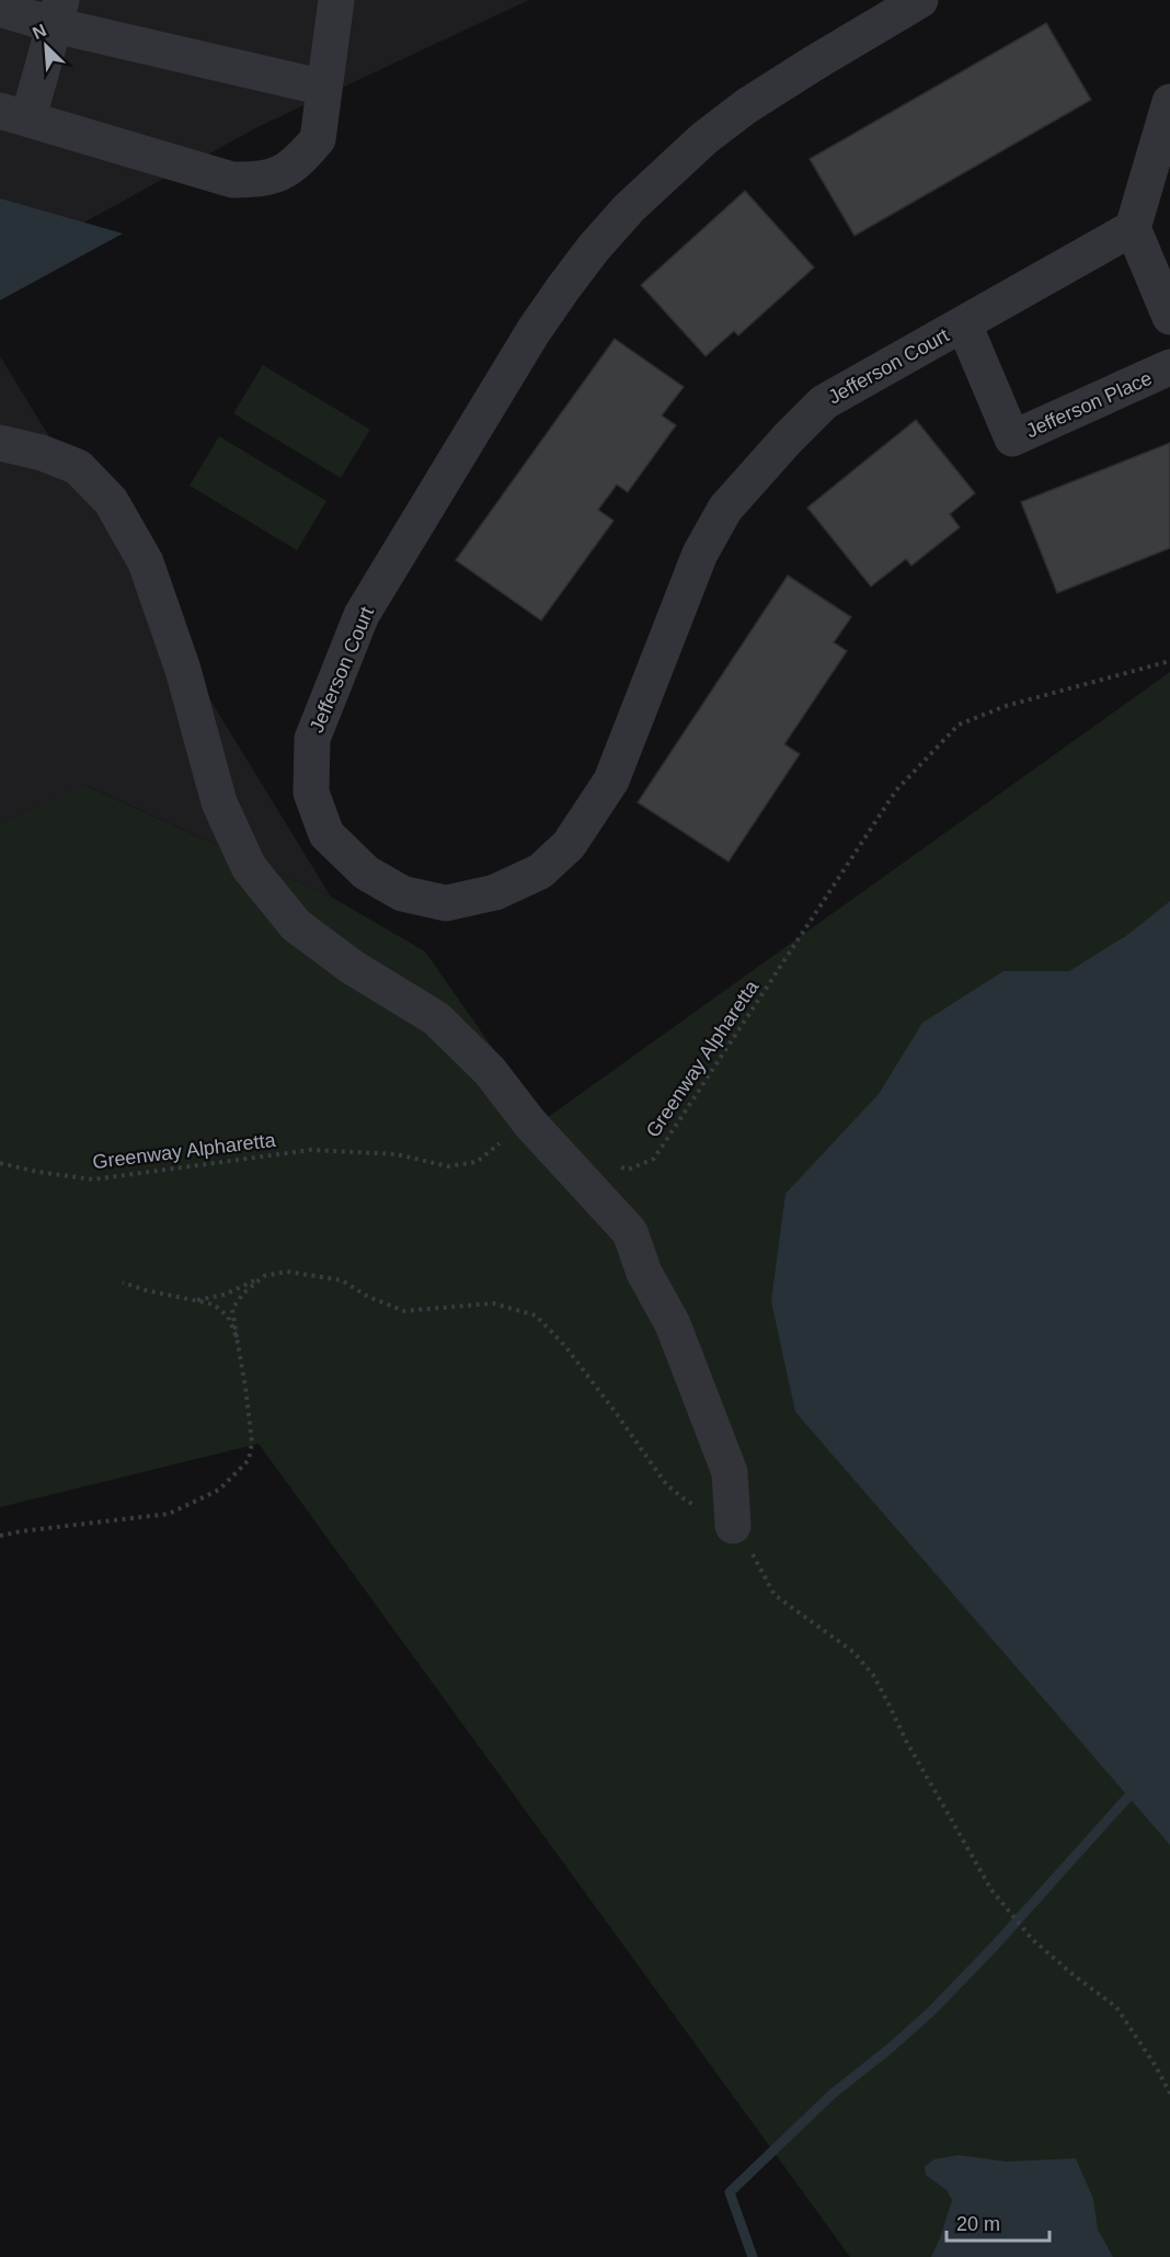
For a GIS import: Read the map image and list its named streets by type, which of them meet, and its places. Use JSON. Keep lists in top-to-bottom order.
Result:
{
  "streets": {
    "street": ["Jefferson Court", "Jefferson Place"],
    "path": ["Greenway Alpharetta"]
  },
  "crossings": [
    ["Jefferson Court", "Jefferson Place"]
  ],
  "scale_bar": "20 m",
  "north": "top left"
}
